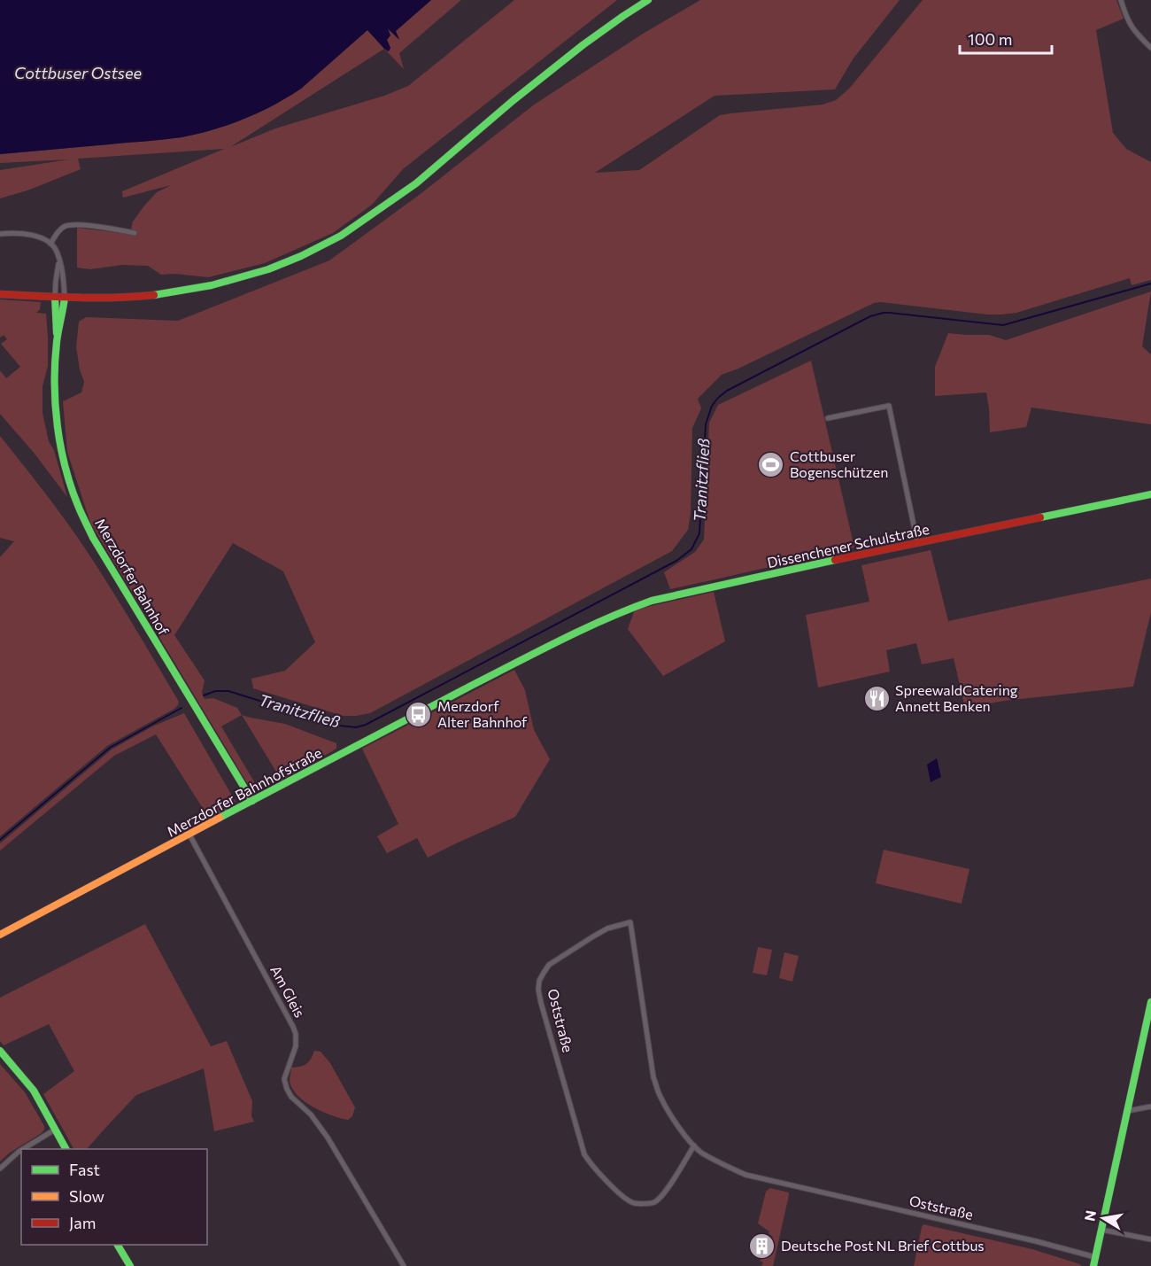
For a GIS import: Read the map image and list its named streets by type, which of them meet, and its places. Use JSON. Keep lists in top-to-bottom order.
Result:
{
  "streets": {
    "street": [
      "Dissenchener Schulstraße",
      "Merzdorfer Bahnhof",
      "Merzdorfer Bahnhofstraße",
      "Am Gleis",
      "Oststraße"
    ]
  },
  "crossings": [
    ["Dissenchener Schulstraße", "Merzdorfer Bahnhofstraße"],
    ["Merzdorfer Bahnhof", "Merzdorfer Bahnhofstraße"],
    ["Merzdorfer Bahnhofstraße", "Am Gleis"]
  ],
  "water": ["Cottbuser Ostsee", "Tranitzfließ"],
  "places": {
    "sports": ["Cottbuser Bogenschützen"],
    "restaurant": ["SpreewaldCatering Annett Benken"],
    "bus stop": ["Merzdorf Alter Bahnhof"],
    "building": ["Deutsche Post NL Brief Cottbus"]
  },
  "legend": ["Fast", "Slow", "Jam"],
  "scale_bar": "100 m",
  "north": "left"
}
